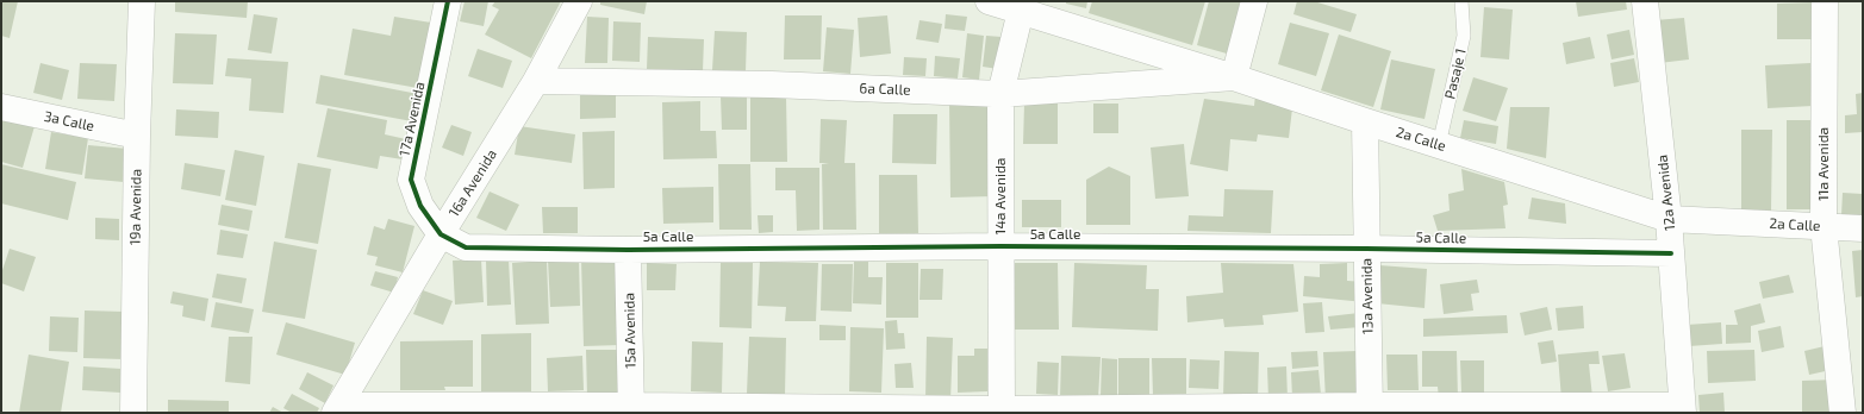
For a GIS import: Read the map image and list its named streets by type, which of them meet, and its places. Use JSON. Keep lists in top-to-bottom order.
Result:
{
  "streets": {
    "street": [
      "6a Calle",
      "17a Avenida",
      "3a Calle",
      "2a Calle",
      "11a Avenida",
      "16a Avenida",
      "12a Avenida",
      "14a Avenida",
      "19a Avenida",
      "5a Calle",
      "13a Avenida",
      "15a Avenida"
    ],
    "lane": ["Pasaje 1"]
  },
  "crossings": [
    ["Pasaje 1", "2a Calle"],
    ["6a Calle", "2a Calle"],
    ["6a Calle", "16a Avenida"],
    ["6a Calle", "14a Avenida"],
    ["17a Avenida", "16a Avenida"],
    ["17a Avenida", "5a Calle"],
    ["3a Calle", "19a Avenida"],
    ["2a Calle", "11a Avenida"],
    ["2a Calle", "12a Avenida"],
    ["2a Calle", "14a Avenida"],
    ["2a Calle", "13a Avenida"],
    ["16a Avenida", "5a Calle"],
    ["12a Avenida", "5a Calle"],
    ["14a Avenida", "5a Calle"],
    ["5a Calle", "13a Avenida"],
    ["5a Calle", "15a Avenida"]
  ]
}
